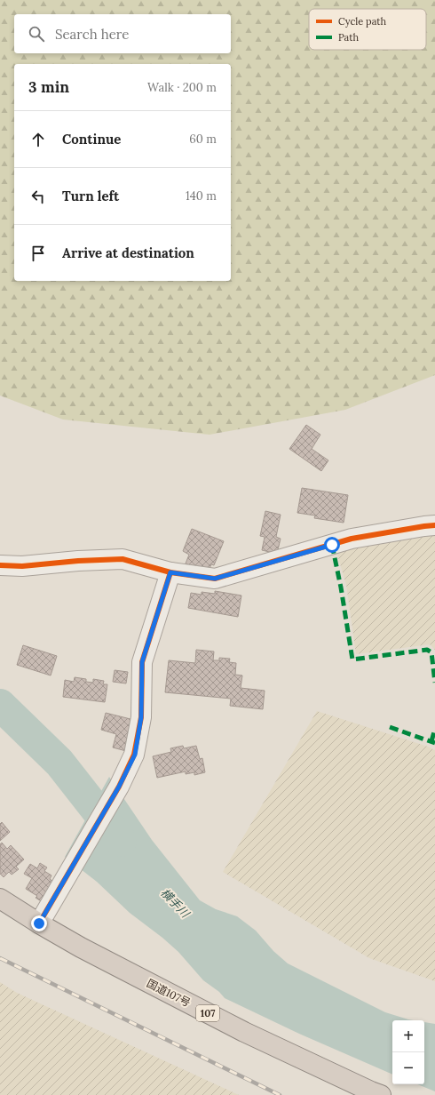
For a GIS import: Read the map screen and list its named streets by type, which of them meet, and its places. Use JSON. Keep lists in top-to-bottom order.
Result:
{
  "streets": {
    "highway": ["国道107号", "107"]
  },
  "water": ["横手川"],
  "legend": ["Cycle path", "Path"],
  "page": {
    "search": "Search here",
    "heading": ["3 min", "Walk · 200 m"],
    "list": [
      ["Continue", "60 m"],
      ["Turn left", "140 m"],
      "Arrive at destination"
    ],
    "map_buttons": ["+", "−"]
  }
}
